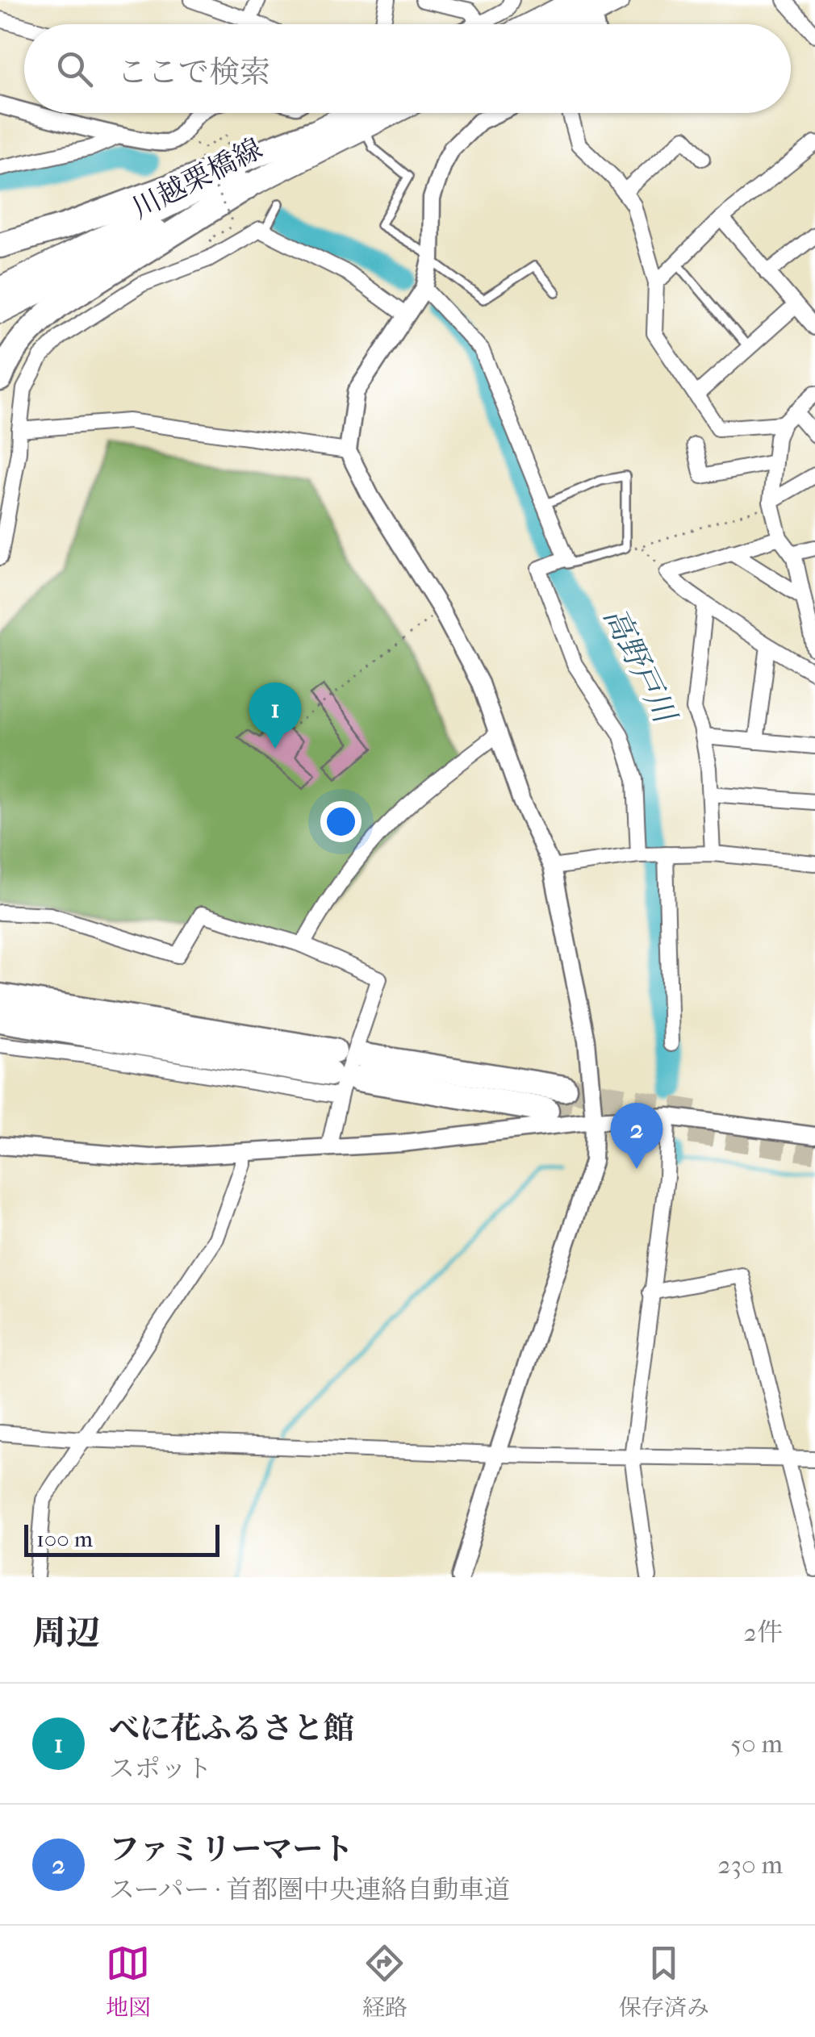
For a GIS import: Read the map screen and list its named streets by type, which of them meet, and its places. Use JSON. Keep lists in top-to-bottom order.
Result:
{
  "streets": {
    "main road": ["川越栗橋線"]
  },
  "water": ["高野戸川"],
  "scale_bar": "100 m",
  "page": {
    "search": "ここで検索",
    "pins": ["1", "2"],
    "scale": "100 m",
    "heading": ["周辺", "2件"],
    "list": [
      {
        "mark": "1",
        "name": "べに花ふるさと館",
        "note": "スポット",
        "value": "50 m"
      },
      {
        "mark": "2",
        "name": "ファミリーマート",
        "note": "スーパー · 首都圏中央連絡自動車道",
        "value": "230 m"
      }
    ],
    "nav": ["地図", "経路", "保存済み"]
  }
}
